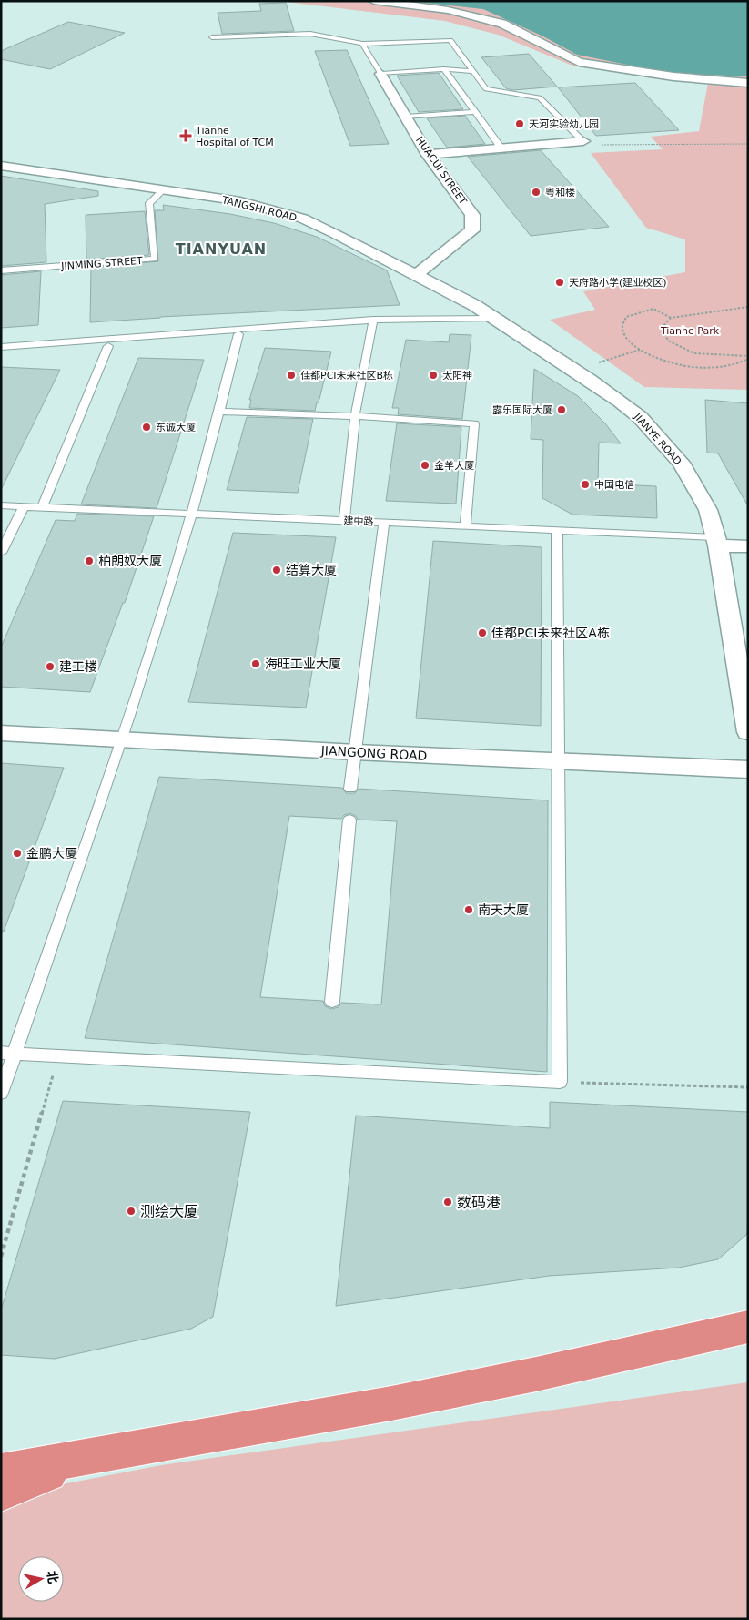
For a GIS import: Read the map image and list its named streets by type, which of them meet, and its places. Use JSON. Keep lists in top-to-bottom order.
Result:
{
  "streets": {
    "street": [
      "HUACUI STREET",
      "TANGSHI ROAD",
      "JIANYE ROAD",
      "建中路",
      "JIANGONG ROAD"
    ],
    "lane": ["JINMING STREET"]
  },
  "crossings": [
    ["HUACUI STREET", "TANGSHI ROAD"],
    ["TANGSHI ROAD", "JINMING STREET"],
    ["TANGSHI ROAD", "JIANYE ROAD"],
    ["JIANYE ROAD", "建中路"]
  ],
  "districts": ["TIANYUAN"],
  "parks": ["Tianhe Park"],
  "places": {
    "other": [
      "天河实验幼儿园",
      "粤和楼",
      "天府路小学(建业校区)",
      "佳都PCI未来社区B栋",
      "太阳神",
      "露乐国际大厦",
      "东诚大厦",
      "金羊大厦",
      "中国电信",
      "柏朗奴大厦",
      "结算大厦",
      "佳都PCI未来社区A栋",
      "海旺工业大厦",
      "建工楼",
      "金鹏大厦",
      "南天大厦",
      "数码港",
      "测绘大厦"
    ],
    "health": ["Tianhe Hospital of TCM"]
  },
  "north": "right"
}
